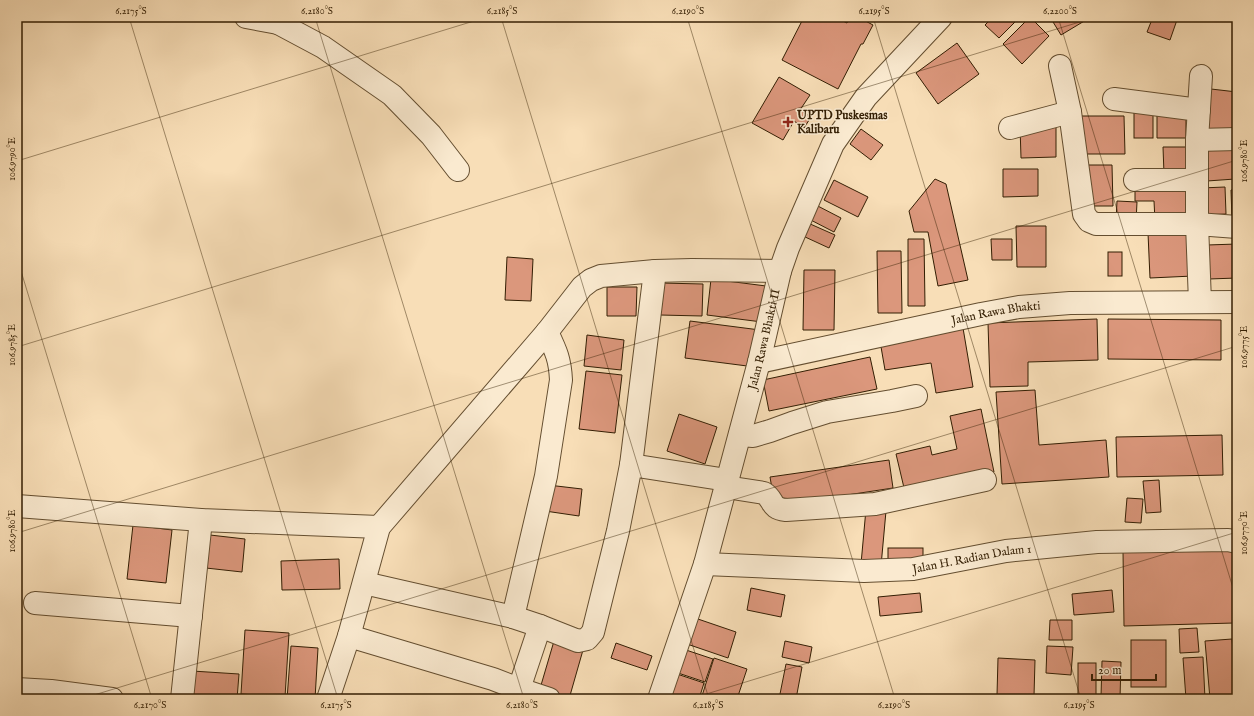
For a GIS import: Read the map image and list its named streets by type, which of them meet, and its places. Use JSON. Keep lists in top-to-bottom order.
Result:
{
  "streets": {
    "street": ["Jalan Rawa Bhakti", "Jalan Rawa Bhakti II", "Jalan H. Radian Dalam 1"]
  },
  "crossings": [
    ["Jalan Rawa Bhakti", "Jalan Rawa Bhakti II"],
    ["Jalan Rawa Bhakti II", "Jalan H. Radian Dalam 1"]
  ],
  "places": {
    "health": ["UPTD Puskesmas Kalibaru"]
  },
  "scale_bar": "20 m",
  "coordinates": [
    "6.2175°S",
    "6.2180°S",
    "6.2185°S",
    "6.2190°S",
    "6.2195°S",
    "6.2200°S",
    "106.9790°E",
    "106.9780°E",
    "106.9785°E",
    "106.9775°E",
    "106.9770°E",
    "6.2170°S"
  ]
}
